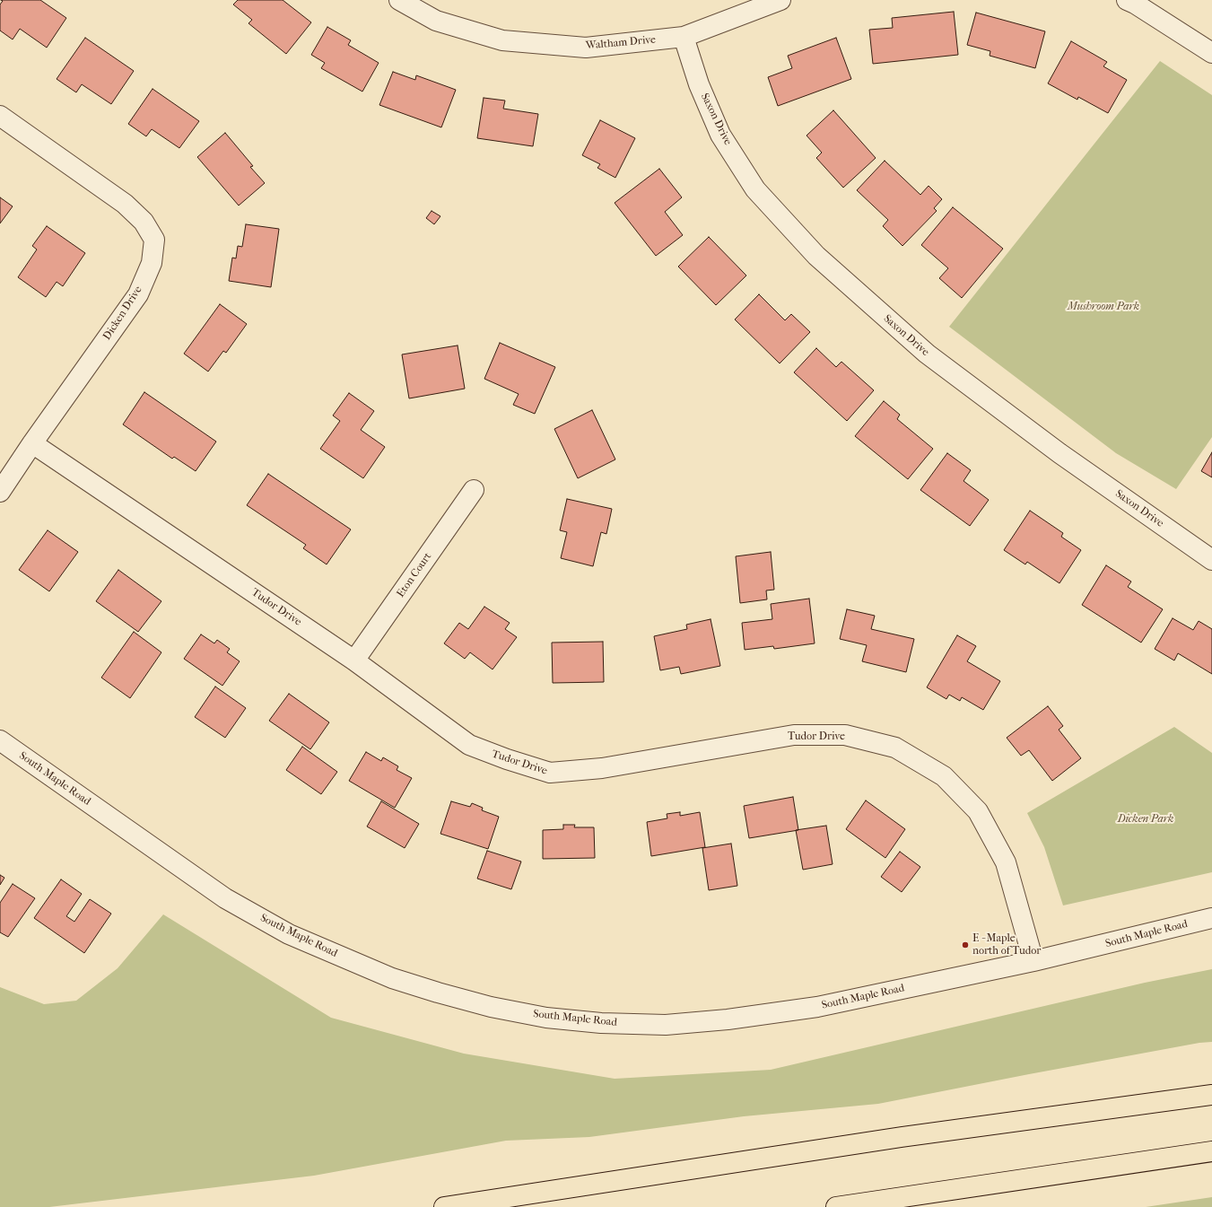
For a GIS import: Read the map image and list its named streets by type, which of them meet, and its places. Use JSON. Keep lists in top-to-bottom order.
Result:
{
  "streets": {
    "street": [
      "Waltham Drive",
      "Saxon Drive",
      "Dicken Drive",
      "Eton Court",
      "Tudor Drive",
      "South Maple Road"
    ]
  },
  "crossings": [
    ["Waltham Drive", "Saxon Drive"],
    ["Dicken Drive", "Tudor Drive"],
    ["Eton Court", "Tudor Drive"],
    ["Tudor Drive", "South Maple Road"]
  ],
  "parks": ["Mushroom Park", "Dicken Park"],
  "places": ["E - Maple north of Tudor"]
}
